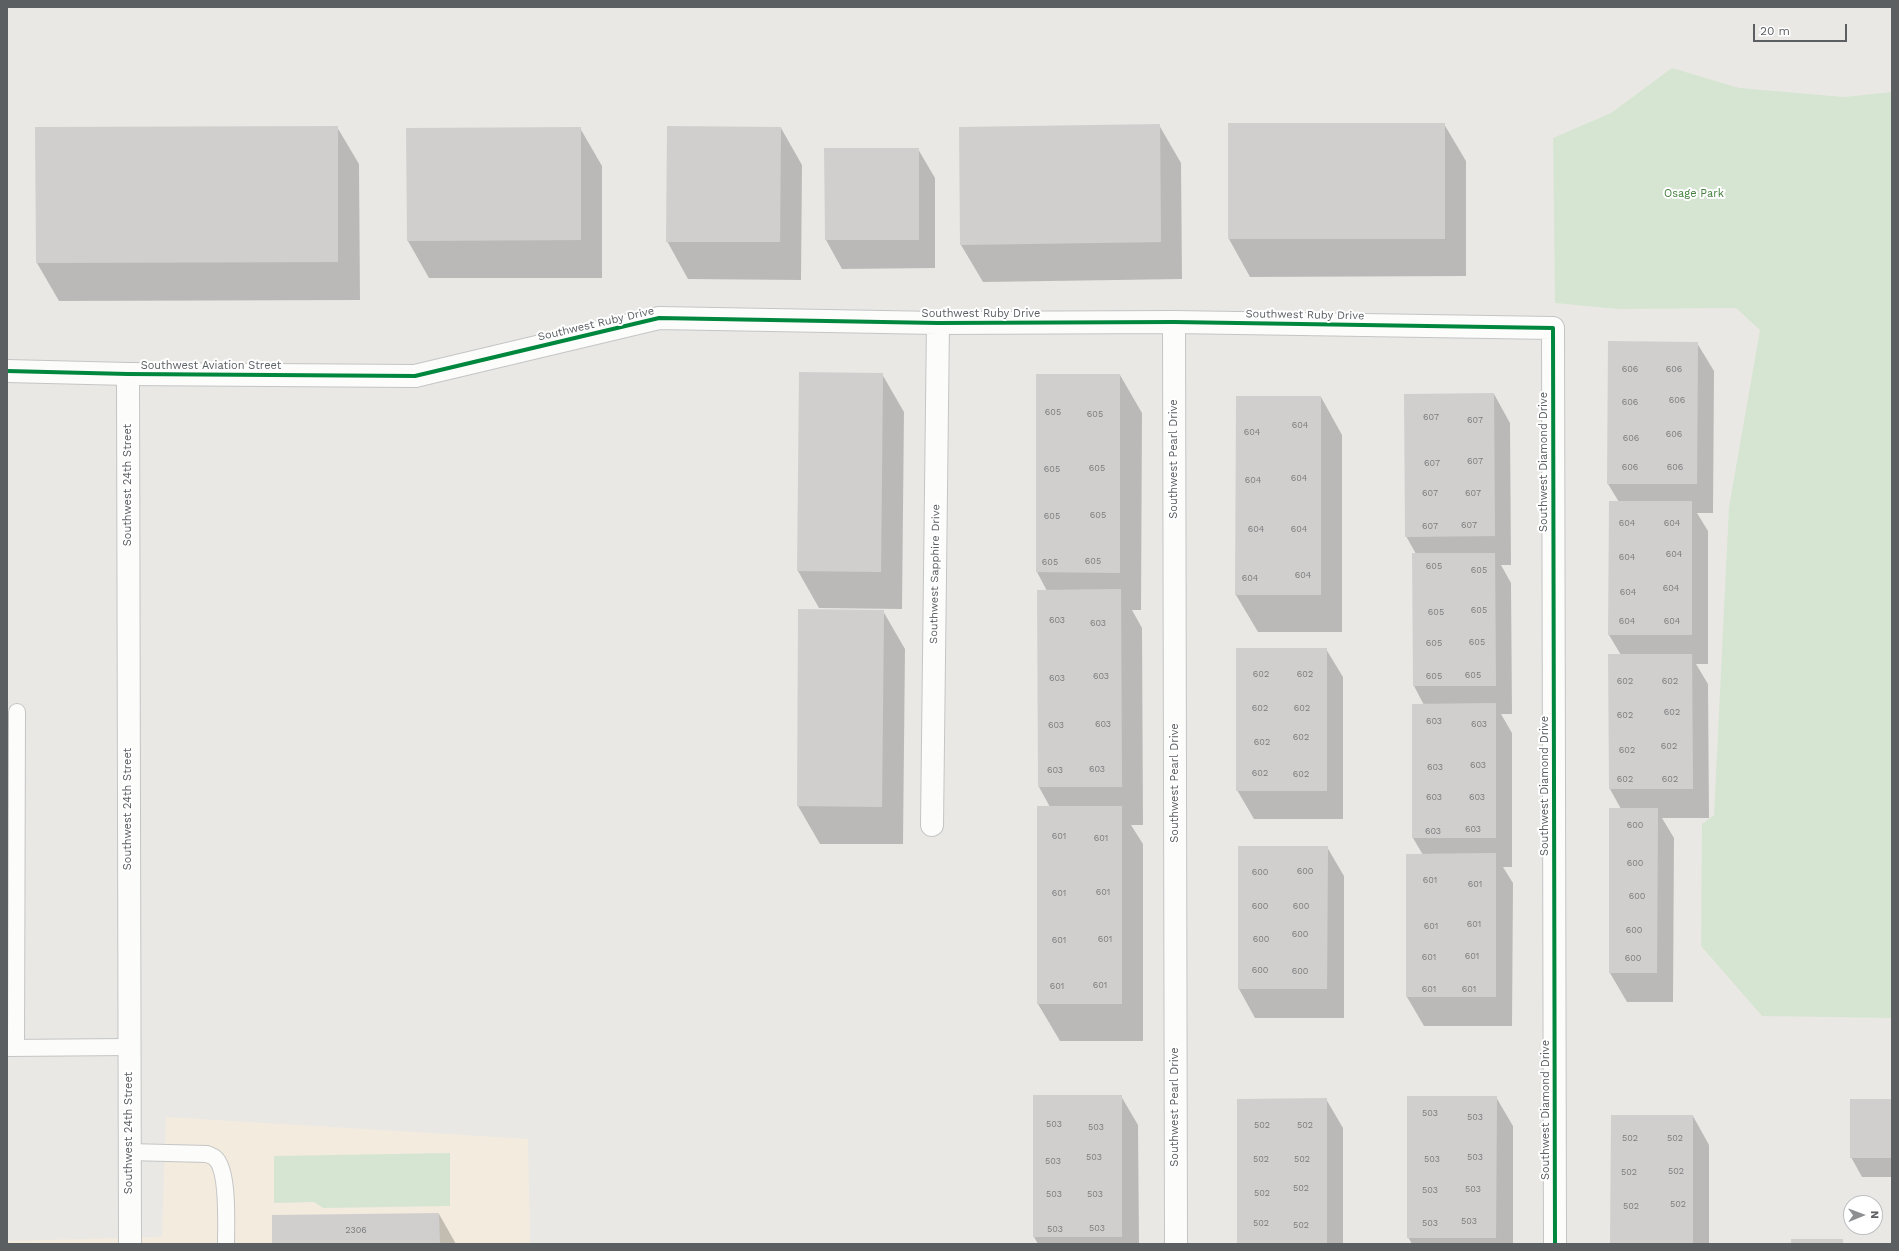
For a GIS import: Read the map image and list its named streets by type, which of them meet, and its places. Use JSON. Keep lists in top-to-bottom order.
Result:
{
  "streets": {
    "street": [
      "Southwest Ruby Drive",
      "Southwest Aviation Street",
      "Southwest Pearl Drive",
      "Southwest Diamond Drive",
      "Southwest 24th Street",
      "Southwest Sapphire Drive"
    ]
  },
  "crossings": [
    ["Southwest Ruby Drive", "Southwest Aviation Street"],
    ["Southwest Ruby Drive", "Southwest Pearl Drive"],
    ["Southwest Ruby Drive", "Southwest Diamond Drive"],
    ["Southwest Ruby Drive", "Southwest Sapphire Drive"],
    ["Southwest Aviation Street", "Southwest 24th Street"]
  ],
  "parks": ["Osage Park"],
  "house_numbers": [
    "606",
    "606",
    "606",
    "606",
    "605",
    "605",
    "607",
    "607",
    "604",
    "604",
    "606",
    "606",
    "607",
    "607",
    "606",
    "606",
    "605",
    "605",
    "604",
    "604",
    "607",
    "607",
    "605",
    "605",
    "604",
    "604",
    "607",
    "607",
    "604",
    "604",
    "604",
    "604",
    "605",
    "605",
    "605",
    "605",
    "604",
    "604",
    "604",
    "604",
    "605",
    "605",
    "603",
    "604",
    "604",
    "603",
    "605",
    "605",
    "602",
    "602",
    "605",
    "603",
    "605",
    "603",
    "602",
    "602",
    "602",
    "602",
    "602",
    "602",
    "603",
    "603",
    "603",
    "603",
    "602",
    "602",
    "602",
    "602",
    "603",
    "603",
    "603",
    "603",
    "602",
    "602",
    "602",
    "602",
    "603",
    "603",
    "600",
    "603",
    "603",
    "601",
    "601",
    "600",
    "600",
    "600",
    "601",
    "601",
    "601",
    "601",
    "600",
    "600",
    "600",
    "601",
    "601",
    "600",
    "600",
    "601",
    "600",
    "601",
    "601",
    "601",
    "600",
    "600",
    "600",
    "601",
    "601",
    "601",
    "601",
    "503",
    "503",
    "503",
    "502",
    "502",
    "503",
    "502",
    "502",
    "503",
    "503",
    "502",
    "502",
    "503",
    "503",
    "502",
    "502",
    "502",
    "503",
    "503",
    "502",
    "503",
    "503",
    "502",
    "502",
    "503",
    "502",
    "503",
    "502",
    "503",
    "503",
    "2306"
  ],
  "scale_bar": "20 m",
  "north": "right"
}
